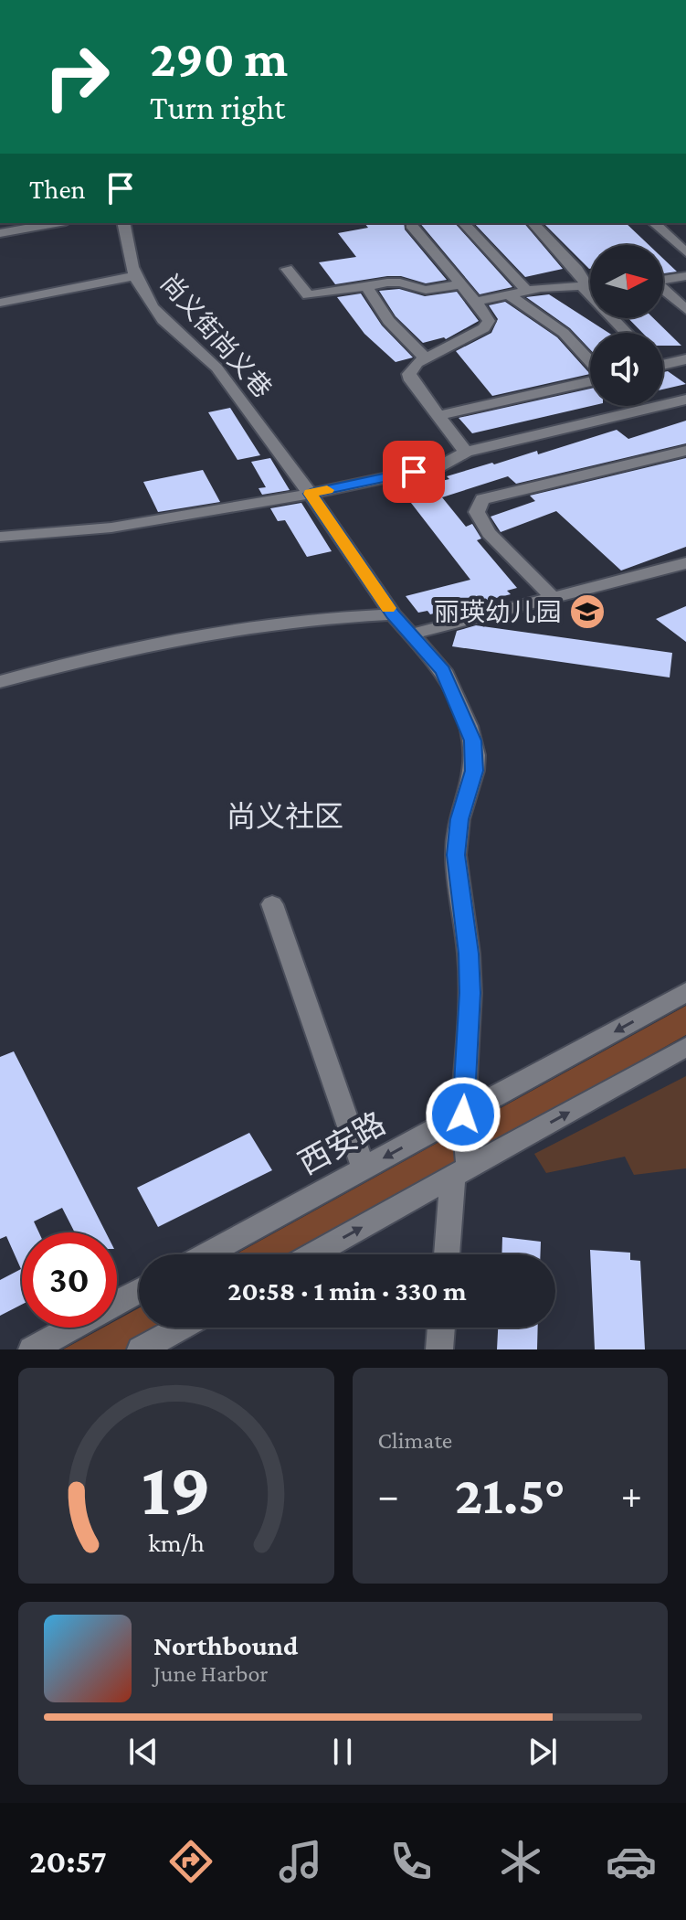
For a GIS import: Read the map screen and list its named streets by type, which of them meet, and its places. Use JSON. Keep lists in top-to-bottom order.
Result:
{
  "streets": {
    "street": ["尚义街尚义巷", "西安路"]
  },
  "crossings": [
    ["尚义街尚义巷", "西安路"]
  ],
  "districts": ["尚义社区"],
  "places": {
    "school or university": ["丽瑛幼儿园"]
  },
  "north": "right",
  "page": {
    "turn": ["290 m", "Turn right"],
    "then": "Then",
    "limit": "30",
    "trip": "20:58 · 1 min · 330 m",
    "tile": "Climate",
    "heat": ["−", "21.5°", "+"],
    "song": ["Northbound", "June Harbor"],
    "tabs": "20:57",
    "gauge": ["19", "km/h"]
  }
}
